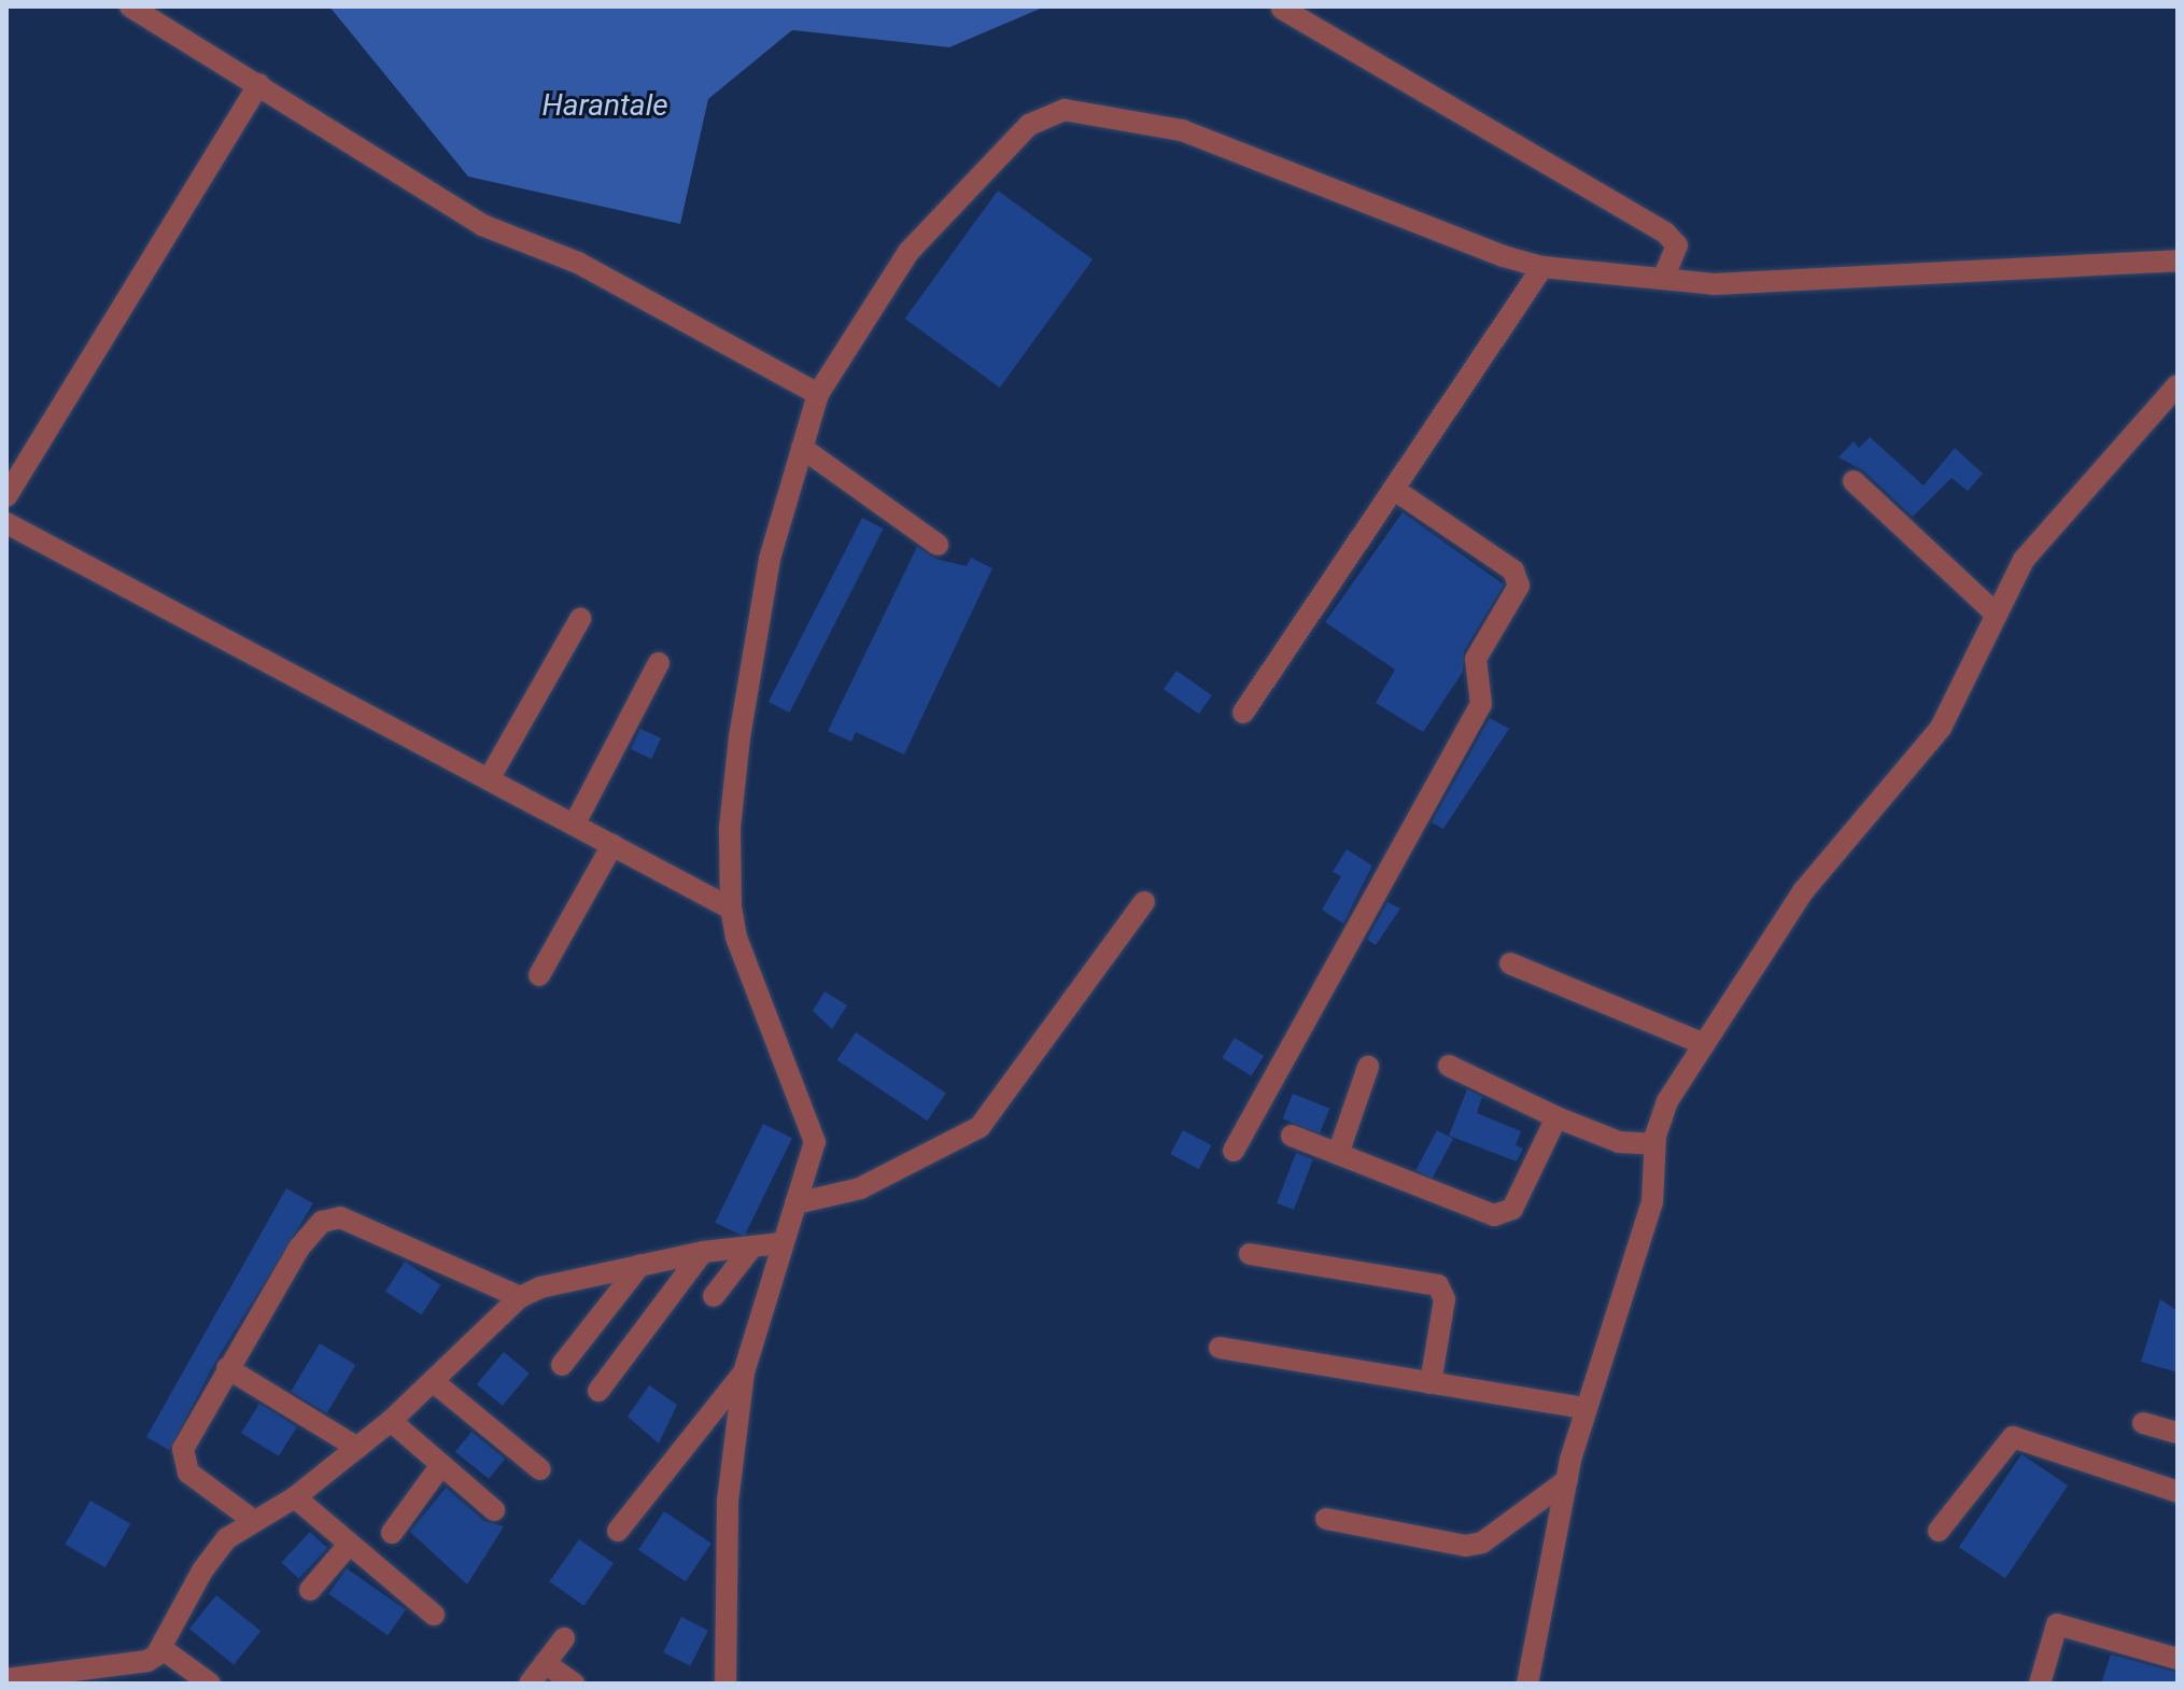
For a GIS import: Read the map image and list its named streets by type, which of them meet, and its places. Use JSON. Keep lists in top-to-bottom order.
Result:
{
  "water": ["Harantale"]
}
